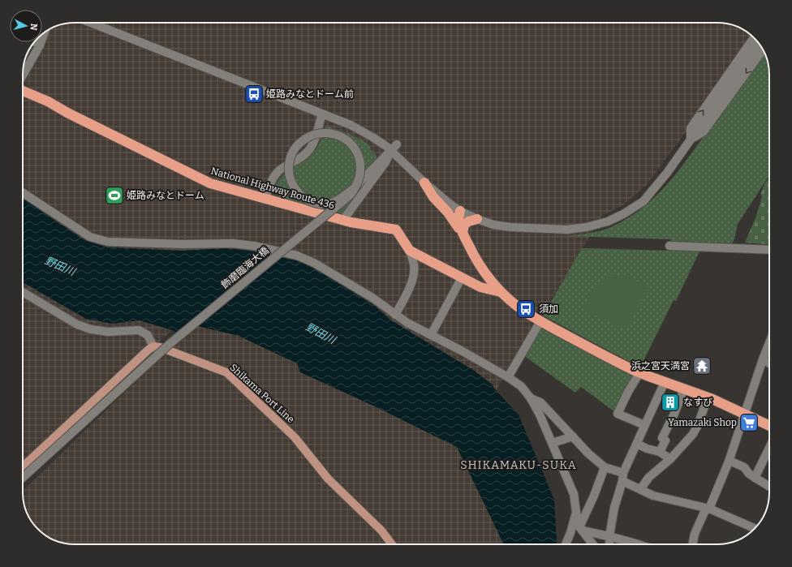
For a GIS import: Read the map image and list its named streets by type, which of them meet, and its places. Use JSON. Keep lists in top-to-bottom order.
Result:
{
  "streets": {
    "highway": ["National Highway Route 436"],
    "main road": ["Shikama Port Line"],
    "street": ["飾磨臨海大橋"]
  },
  "districts": ["SHIKAMAKU-SUKA"],
  "water": ["野田川"],
  "places": {
    "bus stop": ["姫路みなとドーム前", "須加"],
    "sports": ["姫路みなとドーム"],
    "temple": ["浜之宮天満宮"],
    "building": ["なすび"],
    "supermarket": ["Yamazaki Shop"]
  },
  "north": "right"
}
